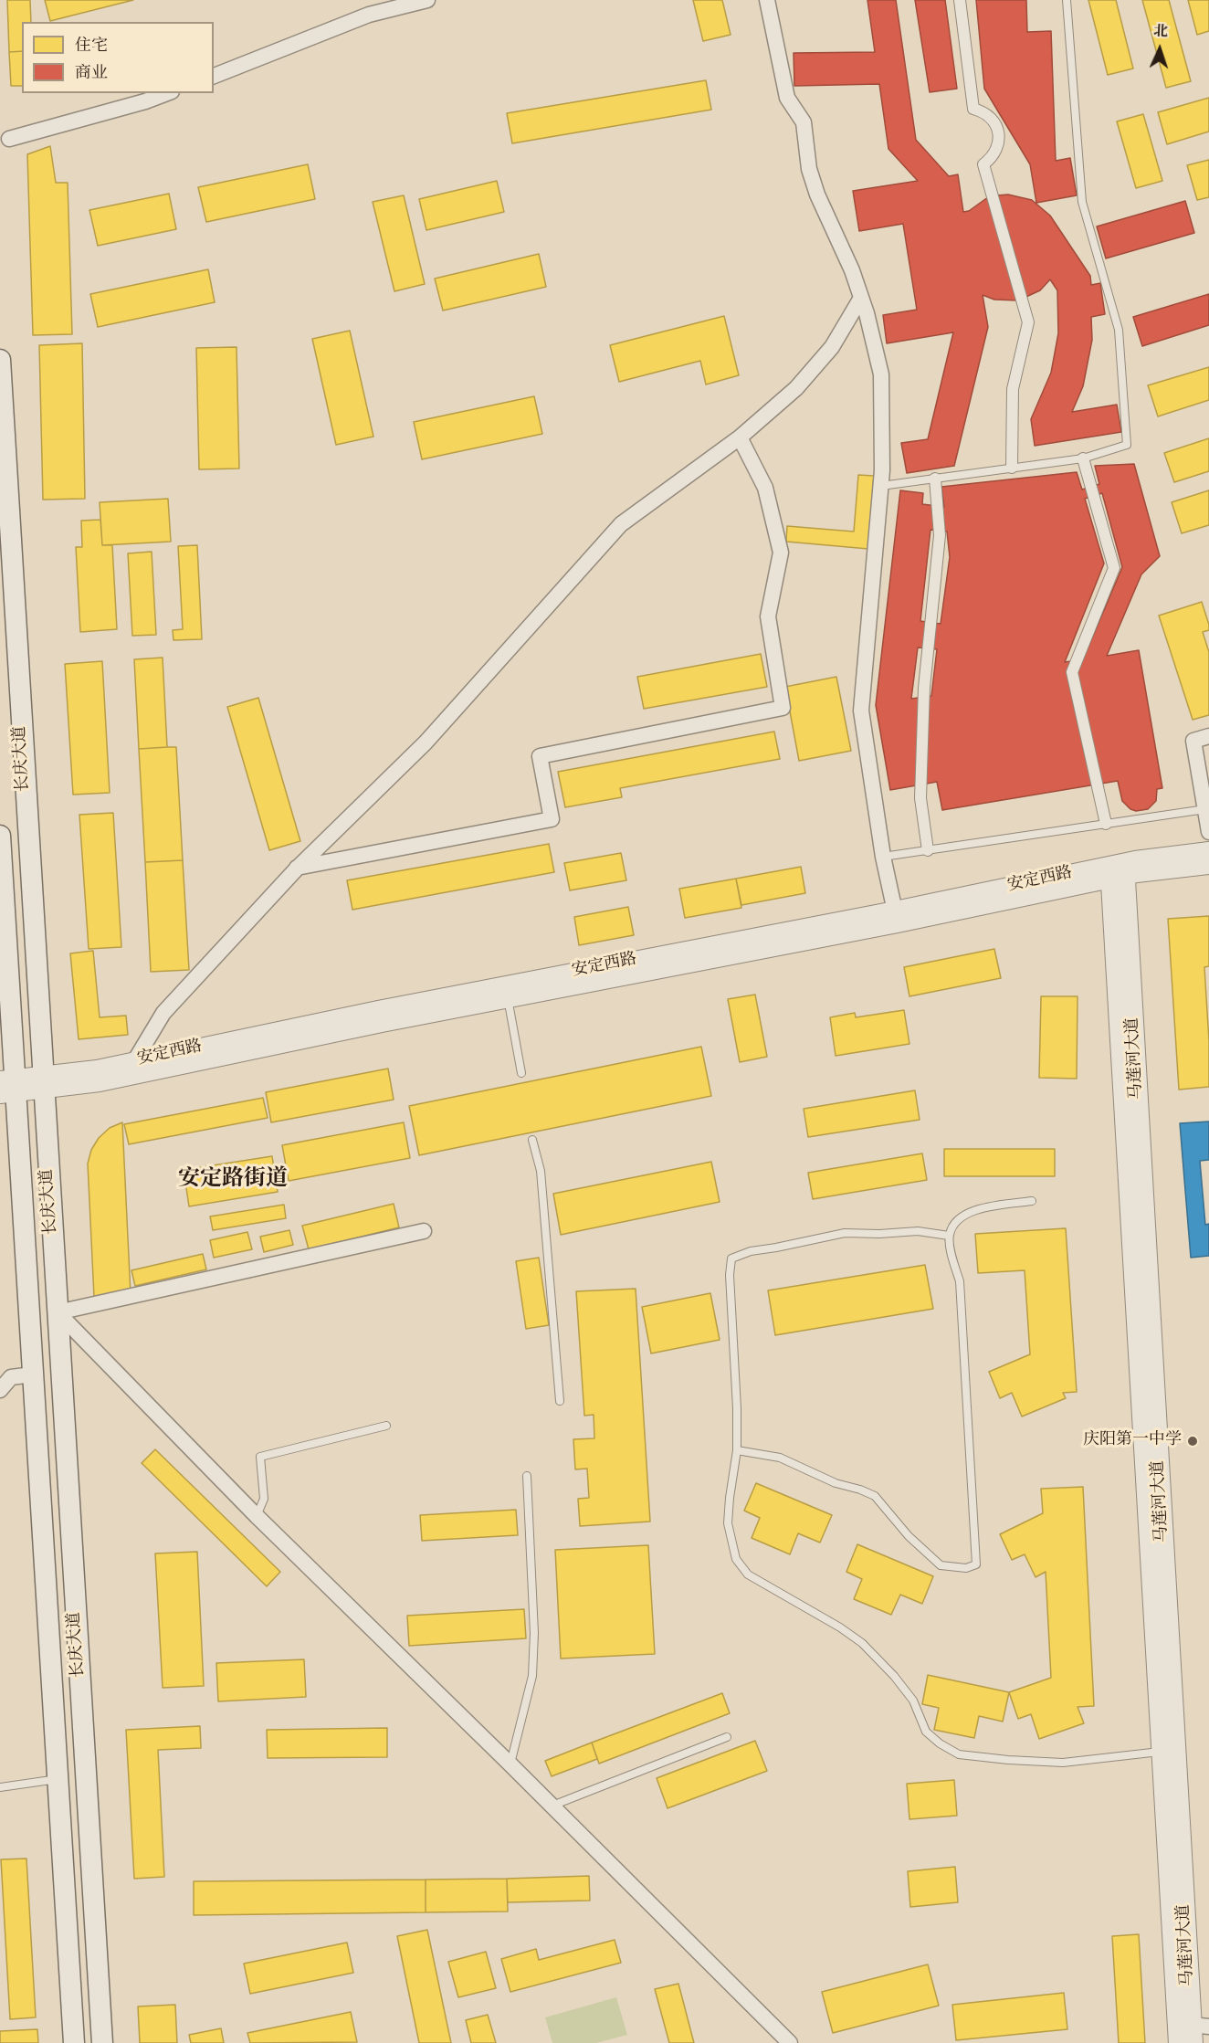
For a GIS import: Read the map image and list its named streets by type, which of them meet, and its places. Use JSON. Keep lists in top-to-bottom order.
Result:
{
  "streets": {
    "main road": ["长庆大道"],
    "street": ["安定西路", "马莲河大道"]
  },
  "crossings": [
    ["长庆大道", "安定西路"],
    ["安定西路", "马莲河大道"]
  ],
  "districts": ["安定路街道"],
  "places": ["庆阳第一中学"],
  "legend": ["住宅", "商业"],
  "north": "top"
}
